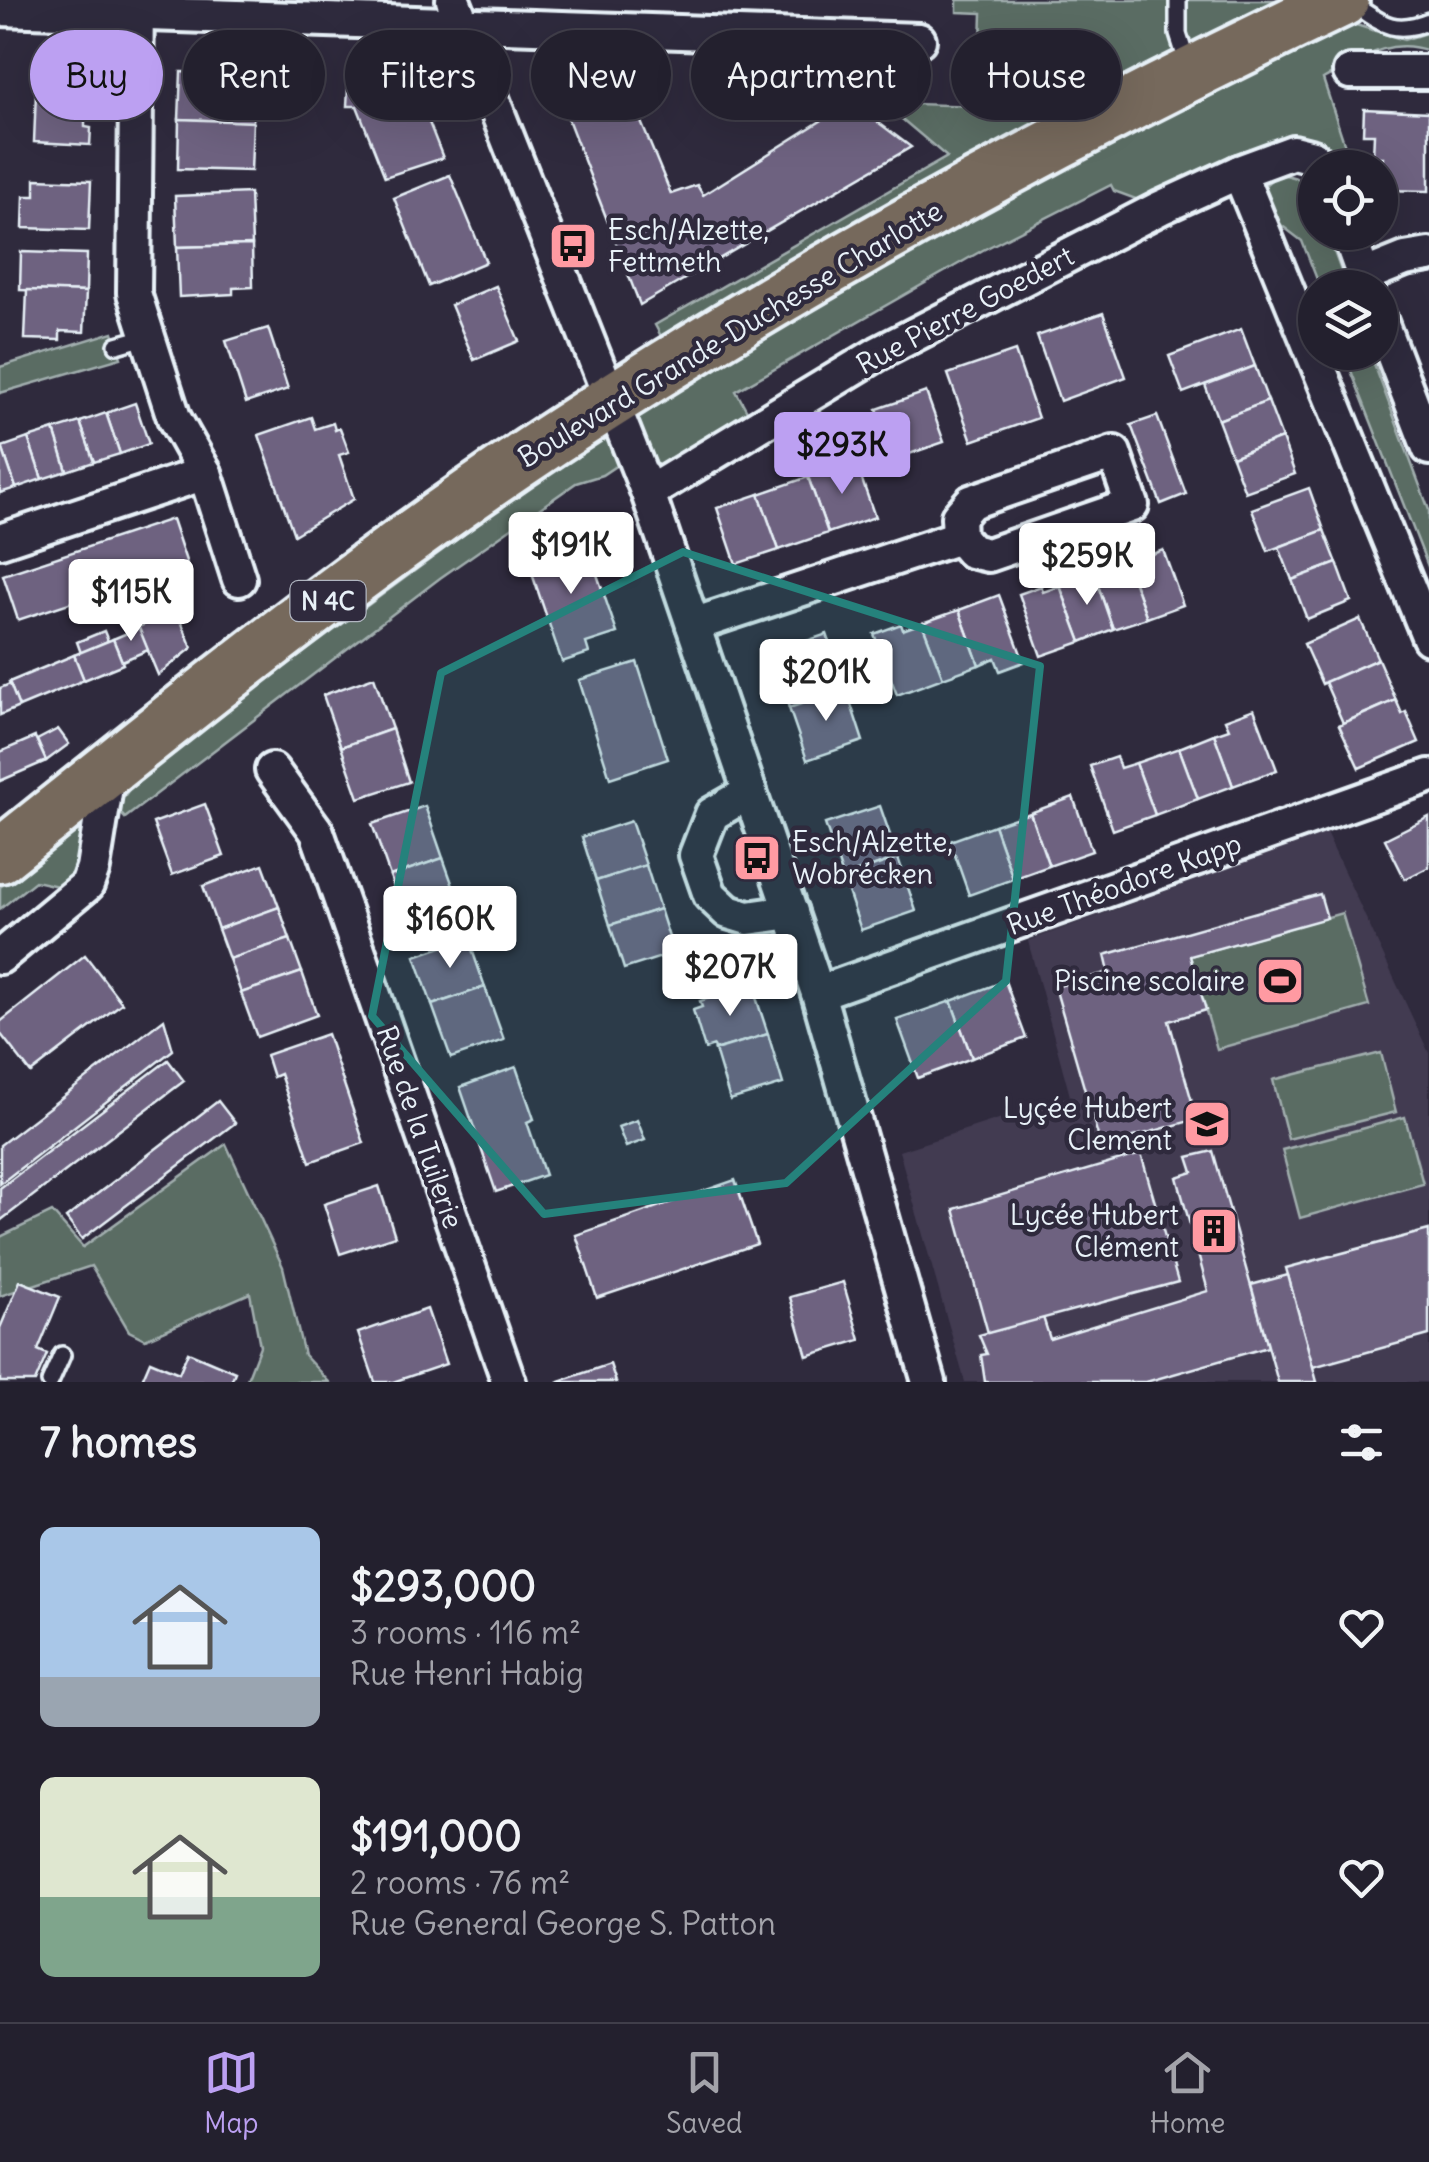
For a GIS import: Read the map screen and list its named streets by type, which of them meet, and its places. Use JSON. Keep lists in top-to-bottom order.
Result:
{
  "streets": {
    "main road": ["Boulevard Grande-Duchesse Charlotte", "N 4C"],
    "street": ["Rue Pierre Goedert", "Rue Théodore Kapp", "Rue de la Tuilerie"]
  },
  "places": {
    "bus stop": ["Esch/Alzette, Fettmeth", "Esch/Alzette, Wobrécken"],
    "sports": ["Piscine scolaire"],
    "school or university": ["Lyçée Hubert Clement"],
    "building": ["Lycée Hubert Clément"]
  },
  "page": {
    "chip": [
      "Buy",
      "Rent",
      "Filters",
      "New",
      "Apartment",
      "House"
    ],
    "price": [
      "$293K",
      "$191K",
      "$259K",
      "$115K",
      "$201K",
      "$160K",
      "$207K"
    ],
    "heading": "7 homes",
    "list": [
      {
        "name": "$293,000",
        "note": "3 rooms · 116 m² · Rue Henri Habig"
      },
      {
        "name": "$191,000",
        "note": "2 rooms · 76 m² · Rue General George S. Patton"
      }
    ],
    "tabs": ["Map", "Saved", "Home"]
  }
}
